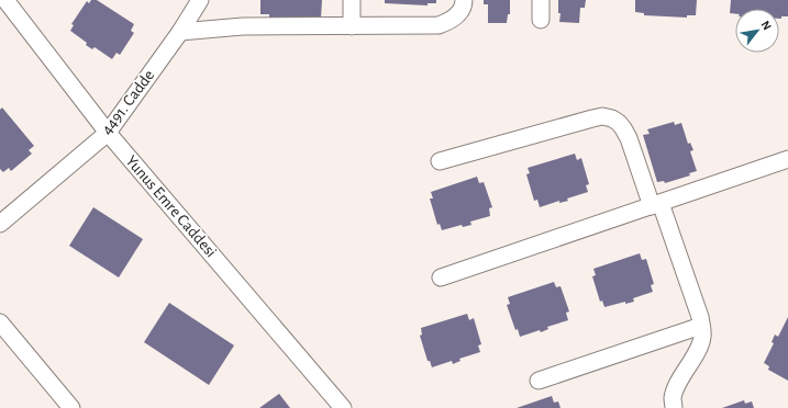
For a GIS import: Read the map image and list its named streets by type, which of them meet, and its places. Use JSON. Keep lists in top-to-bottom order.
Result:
{
  "streets": {
    "street": ["4491. Cadde", "Yunus Emre Caddesi"]
  },
  "crossings": [
    ["4491. Cadde", "Yunus Emre Caddesi"]
  ],
  "north": "top right"
}
